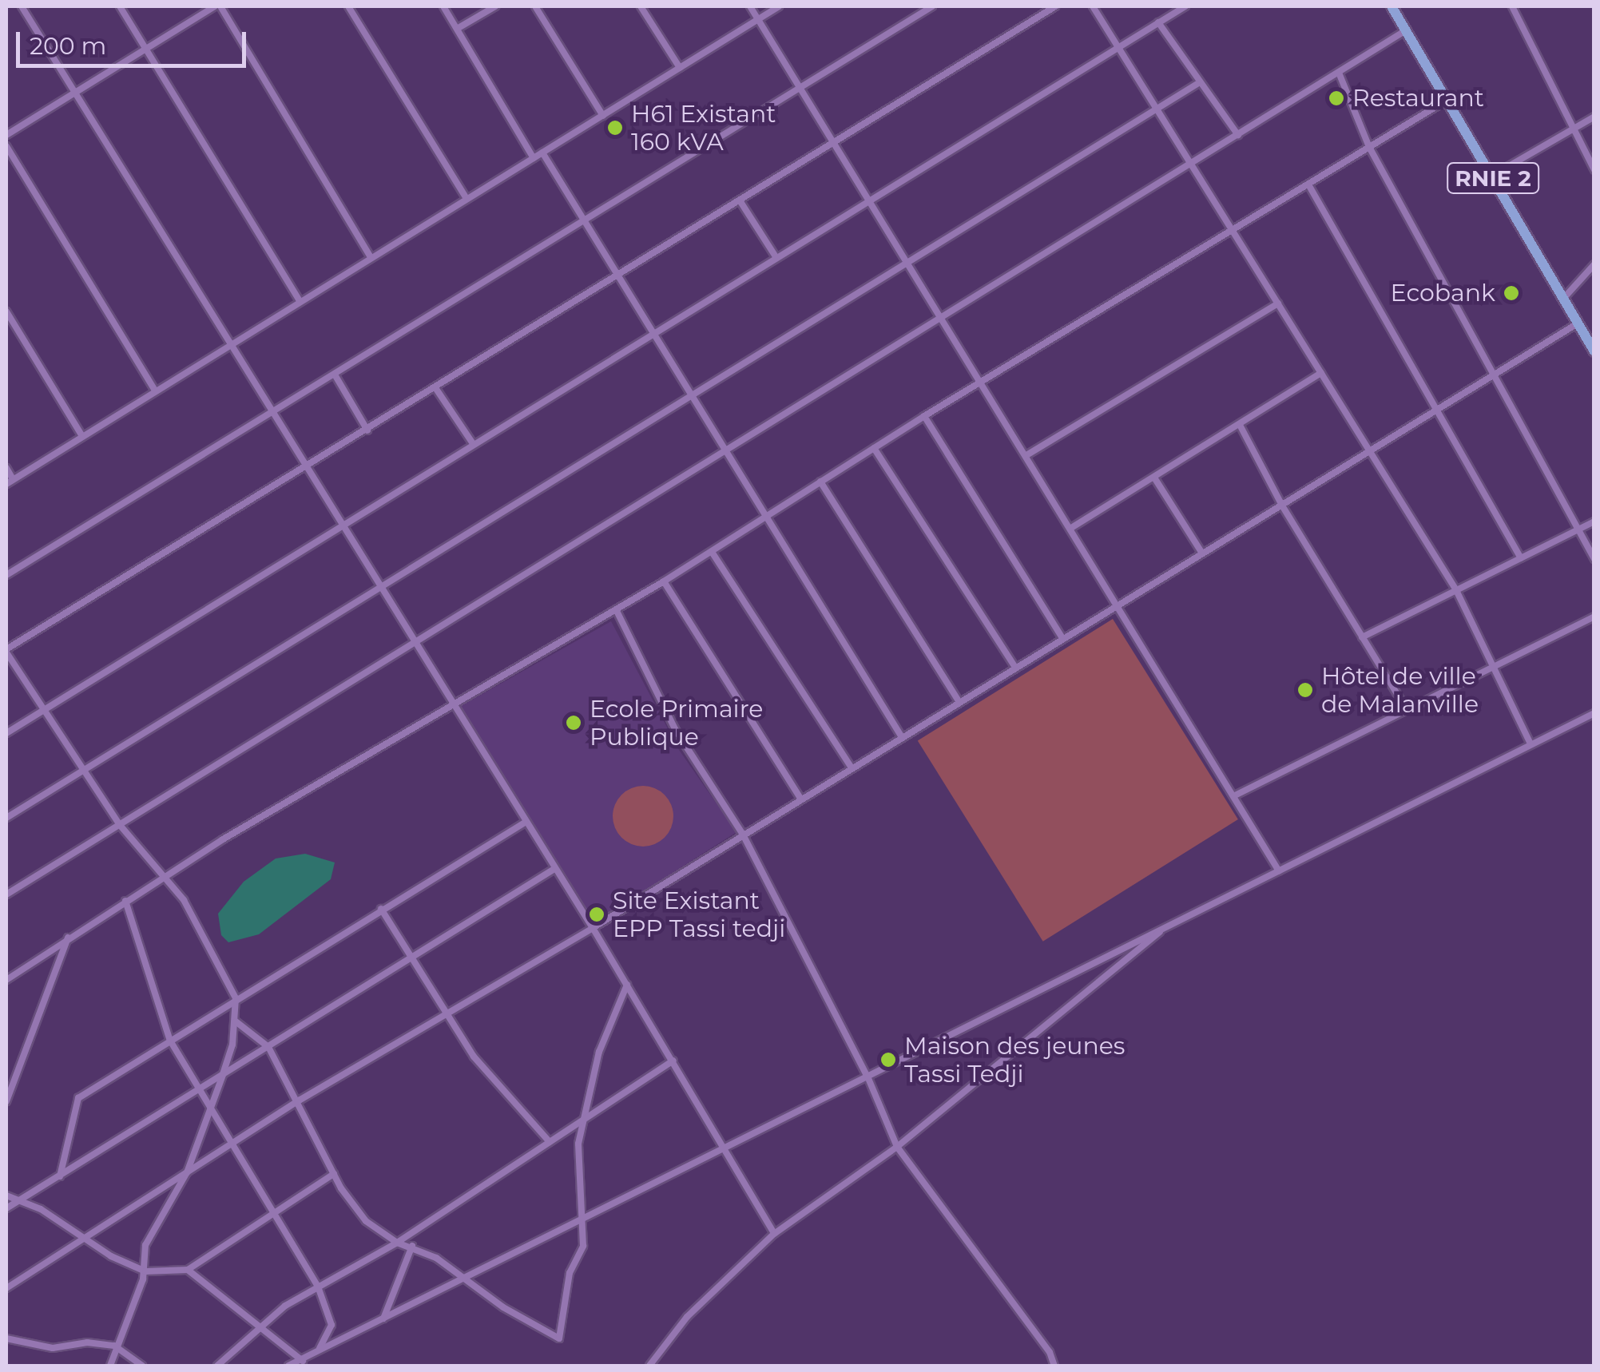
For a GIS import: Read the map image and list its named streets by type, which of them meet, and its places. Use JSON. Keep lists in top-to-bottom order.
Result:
{
  "streets": {
    "main road": ["RNIE 2"]
  },
  "places": [
    "Restaurant",
    "H61 Existant 160 kVA",
    "Ecobank",
    "Hôtel de ville de Malanville",
    "Ecole Primaire Publique",
    "Site Existant EPP Tassi tedji",
    "Maison des jeunes Tassi Tedji"
  ],
  "scale_bar": "200 m"
}
